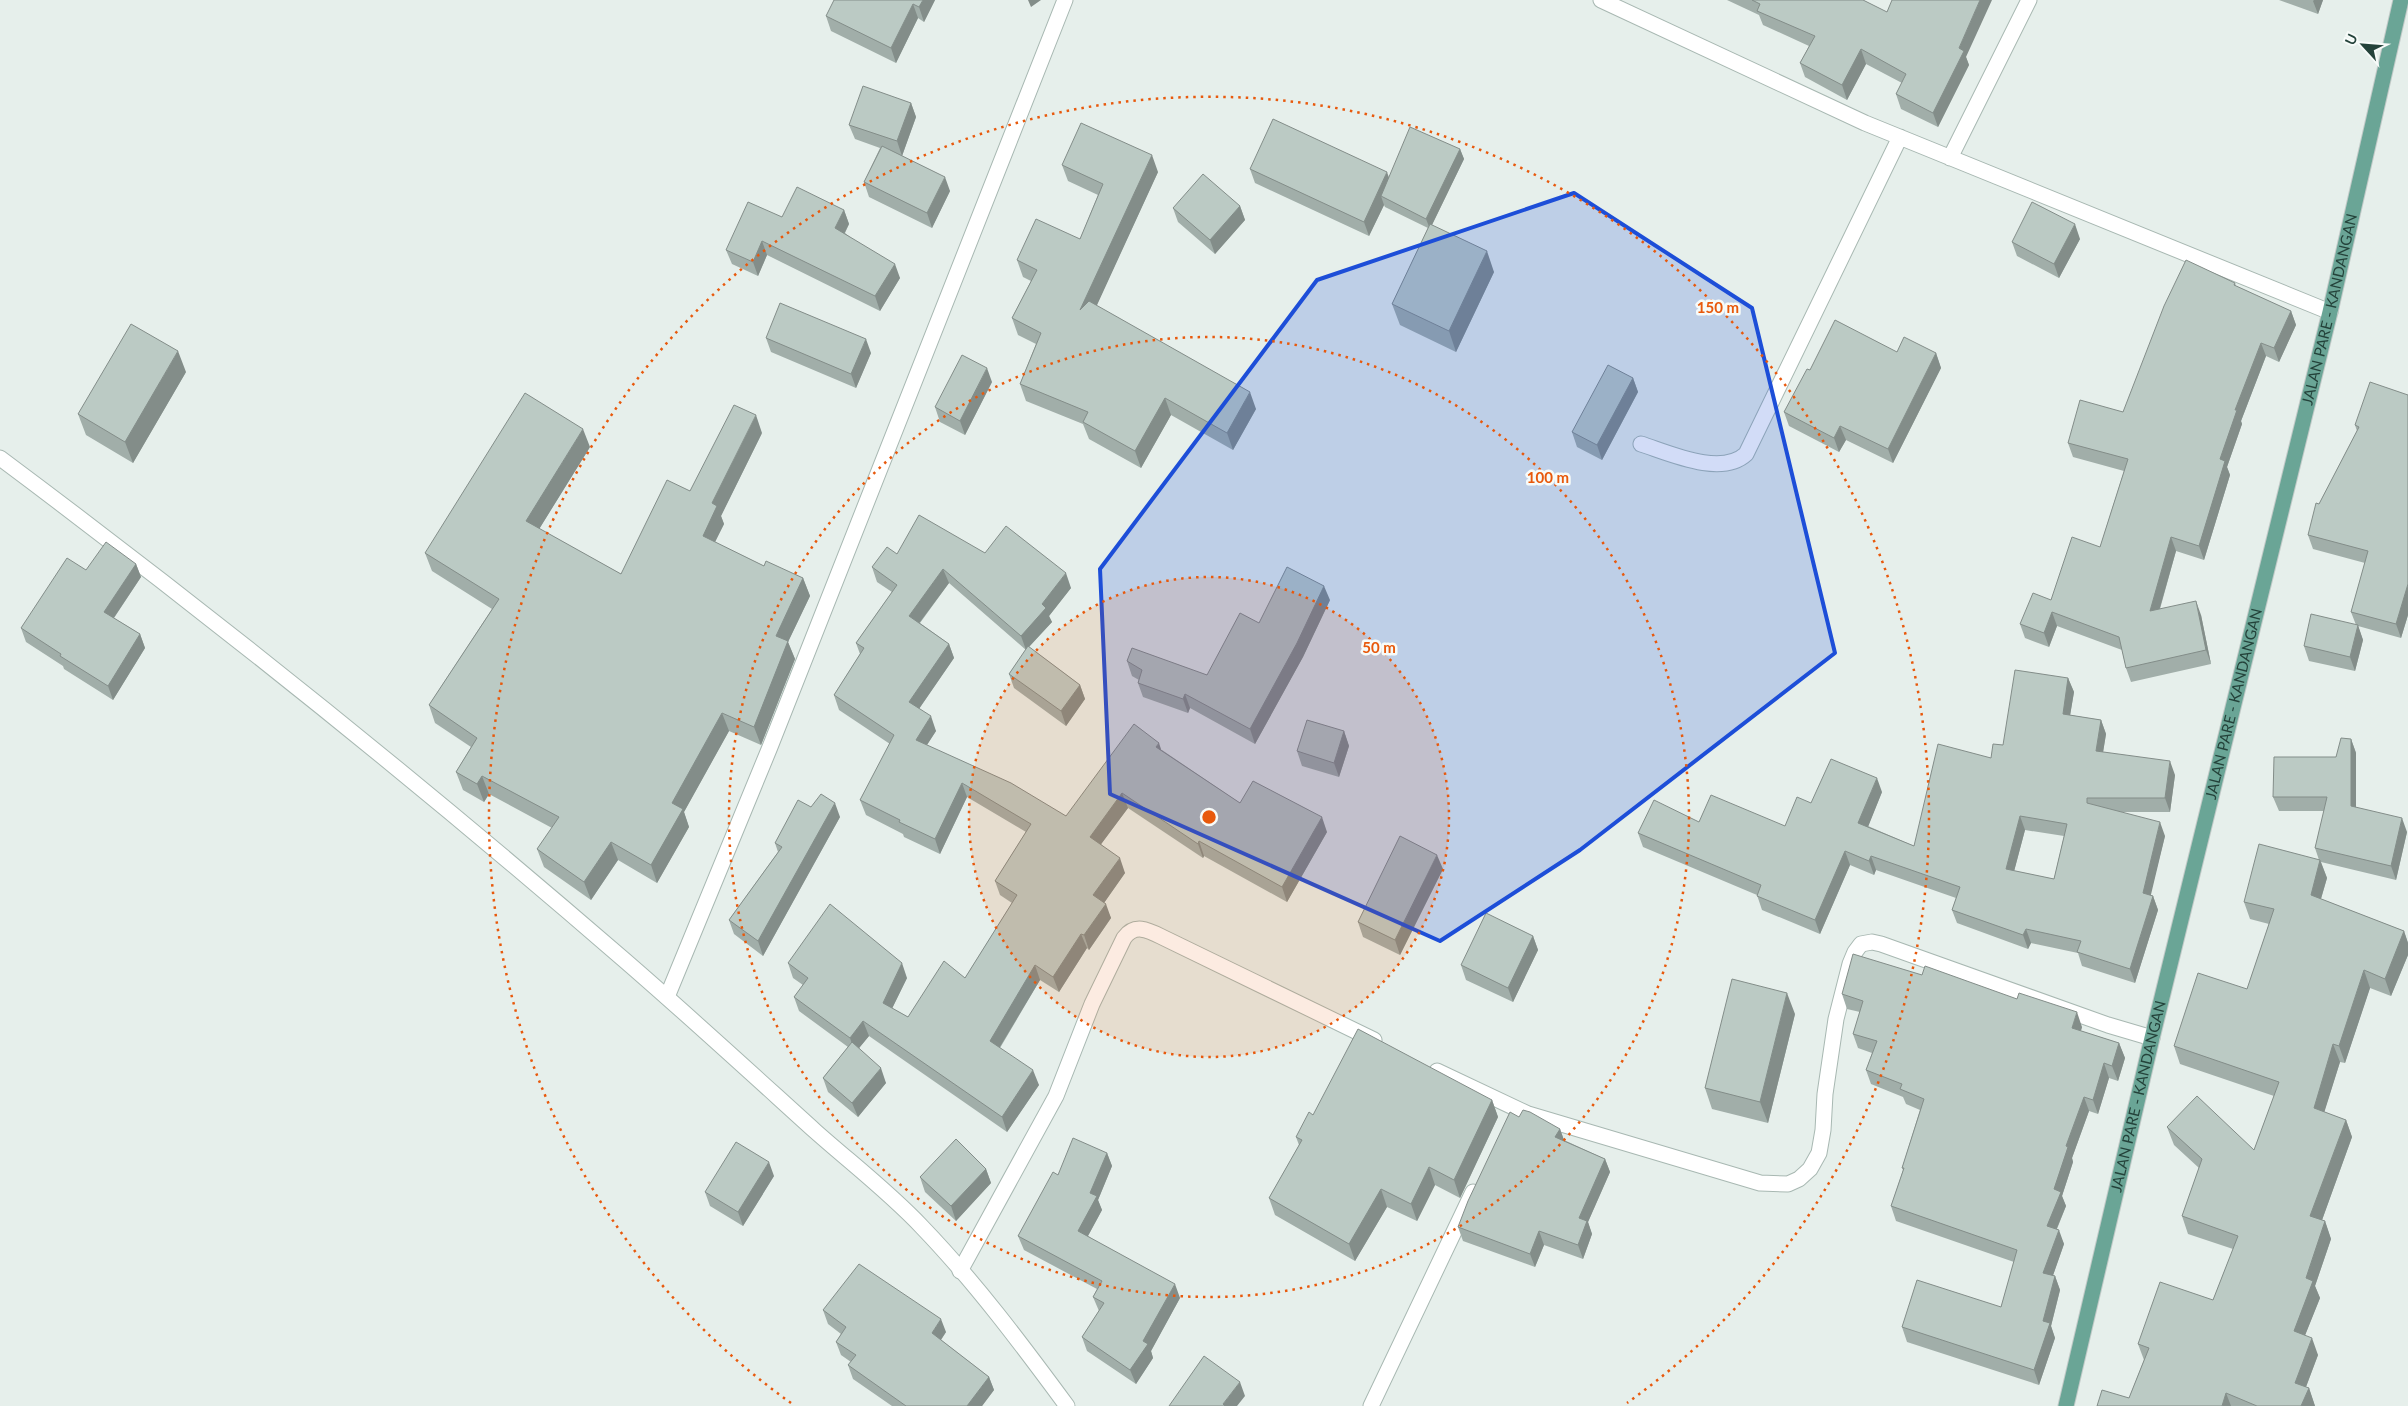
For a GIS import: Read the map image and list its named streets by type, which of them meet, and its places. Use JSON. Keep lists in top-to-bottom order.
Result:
{
  "streets": {
    "main road": ["JALAN PARE - KANDANGAN"]
  },
  "north": "top left",
  "rings": ["150 m", "100 m", "50 m"]
}
